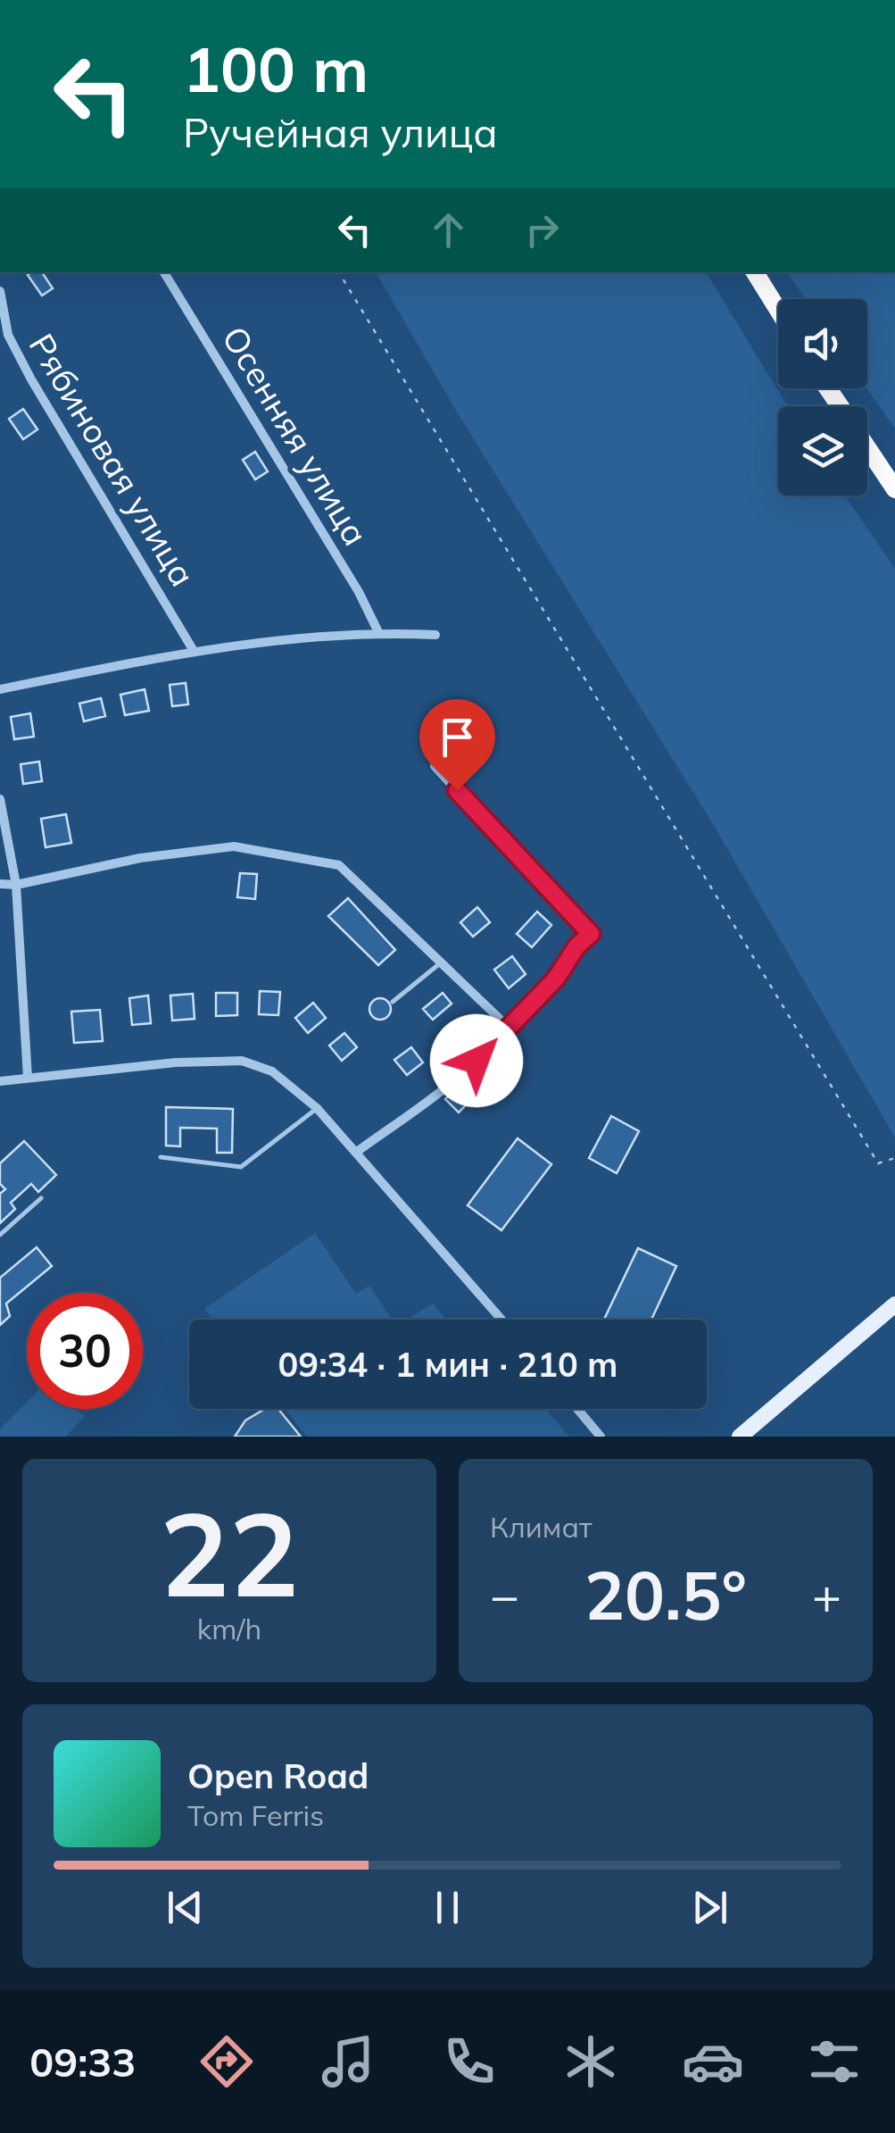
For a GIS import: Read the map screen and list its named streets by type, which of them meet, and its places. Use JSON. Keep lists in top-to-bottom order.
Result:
{
  "streets": {
    "street": ["Осенняя улица", "Рябиновая улица"]
  },
  "page": {
    "turn": ["100 m", "Ручейная улица"],
    "limit": "30",
    "trip": "09:34 · 1 мин · 210 m",
    "tile": [
      ["22", "km/h"],
      "Климат"
    ],
    "heat": ["−", "20.5°", "+"],
    "song": ["Open Road", "Tom Ferris"],
    "tabs": "09:33"
  }
}
